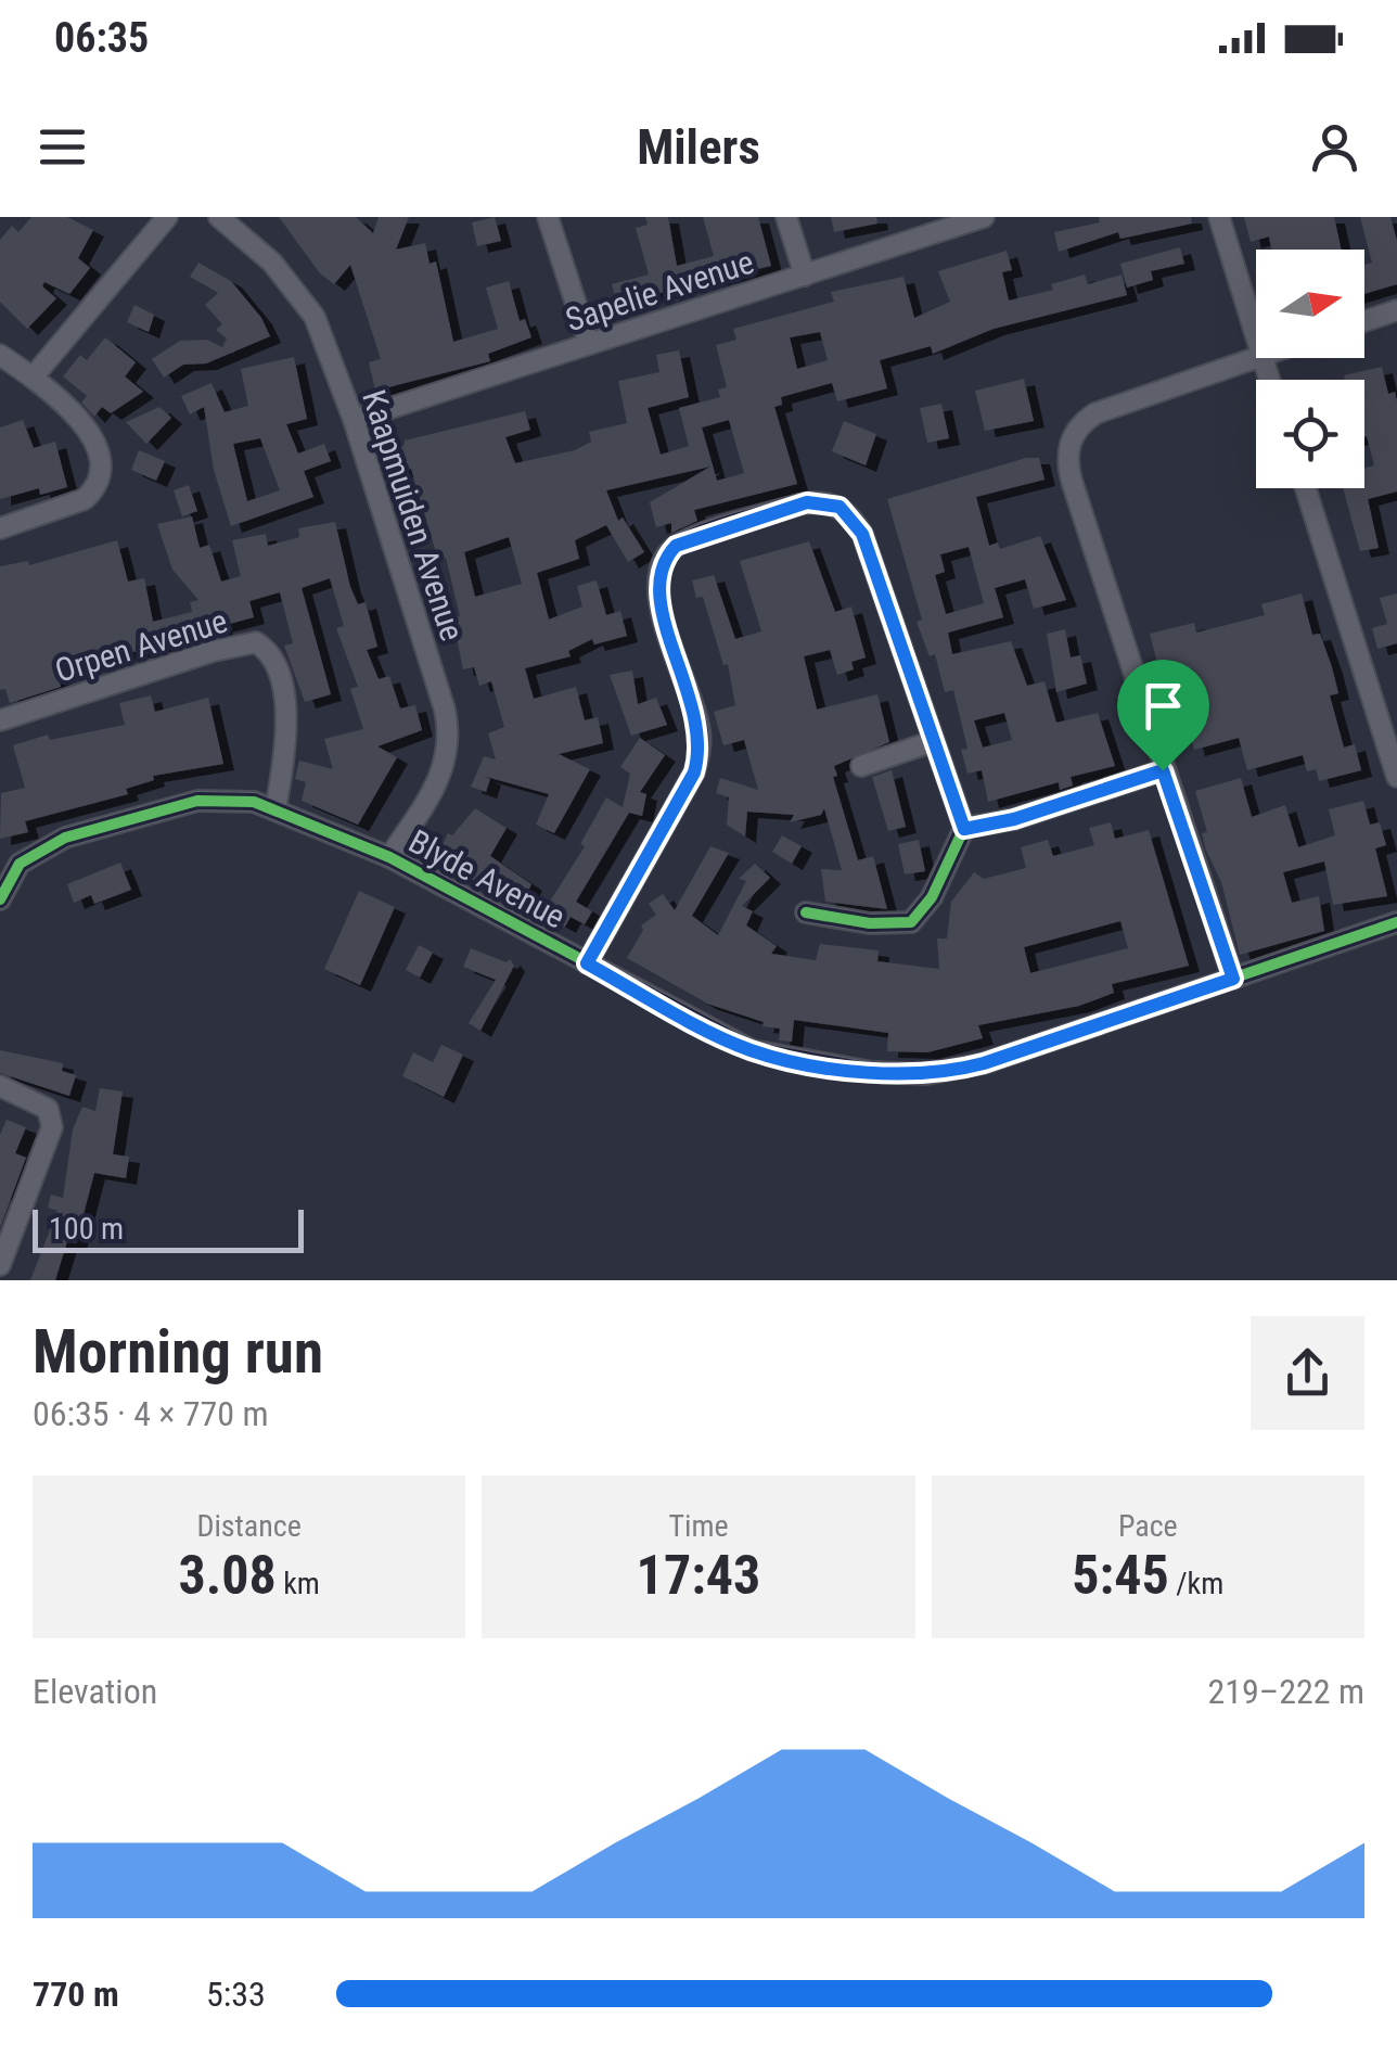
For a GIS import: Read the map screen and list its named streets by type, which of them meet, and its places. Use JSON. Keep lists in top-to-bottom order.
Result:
{
  "streets": {
    "street": [
      "Sapelie Avenue",
      "Kaapmuiden Avenue",
      "Orpen Avenue",
      "Blyde Avenue"
    ]
  },
  "crossings": [
    ["Sapelie Avenue", "Kaapmuiden Avenue"],
    ["Kaapmuiden Avenue", "Blyde Avenue"],
    ["Orpen Avenue", "Blyde Avenue"]
  ],
  "scale_bar": "100 m",
  "north": "right",
  "page": {
    "status": "06:35",
    "header": "Milers",
    "scale": "100 m",
    "heading": ["Morning run", "06:35 · 4 × 770 m"],
    "stats": [
      ["Distance", "3.08 km"],
      ["Time", "17:43"],
      ["Pace", "5:45 /km"]
    ],
    "chart": ["Elevation", "219–222 m"],
    "list": [
      {
        "name": "770 m",
        "note": "5:33"
      }
    ]
  }
}
